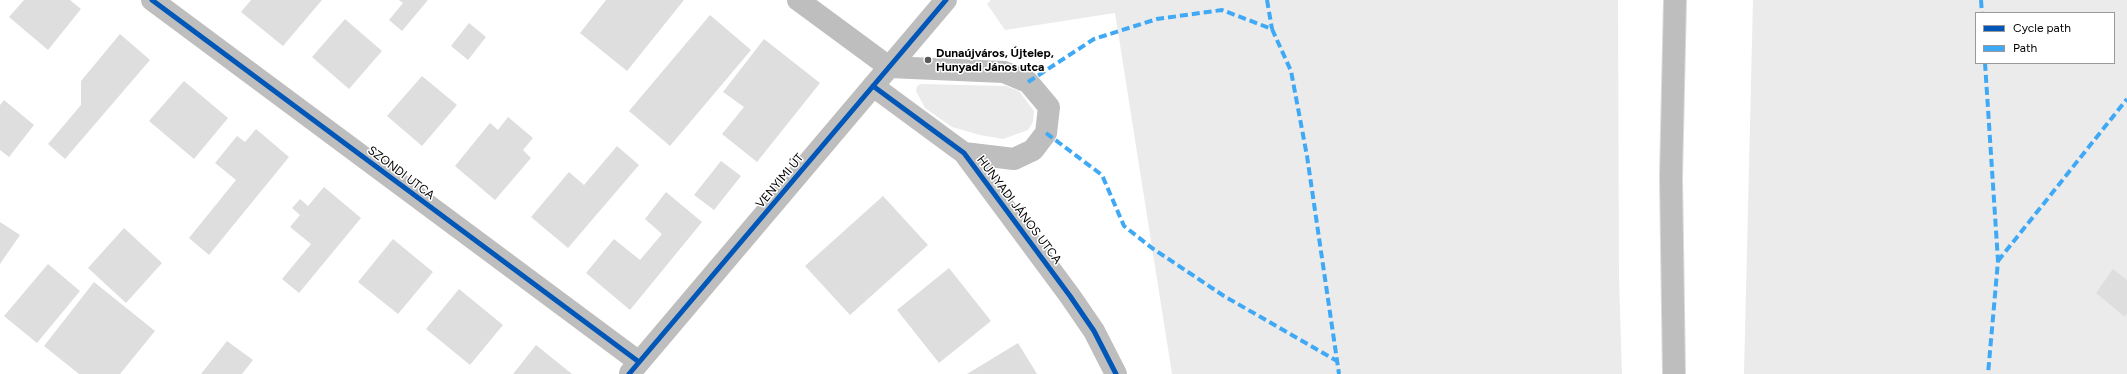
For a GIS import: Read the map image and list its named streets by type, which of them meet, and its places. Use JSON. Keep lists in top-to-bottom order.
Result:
{
  "streets": {
    "street": ["SZONDI UTCA", "VENYIMI ÚT", "HUNYADI JÁNOS UTCA"]
  },
  "crossings": [
    ["SZONDI UTCA", "VENYIMI ÚT"],
    ["VENYIMI ÚT", "HUNYADI JÁNOS UTCA"]
  ],
  "places": ["Dunaújváros, Újtelep, Hunyadi János utca"],
  "legend": ["Cycle path", "Path"]
}
